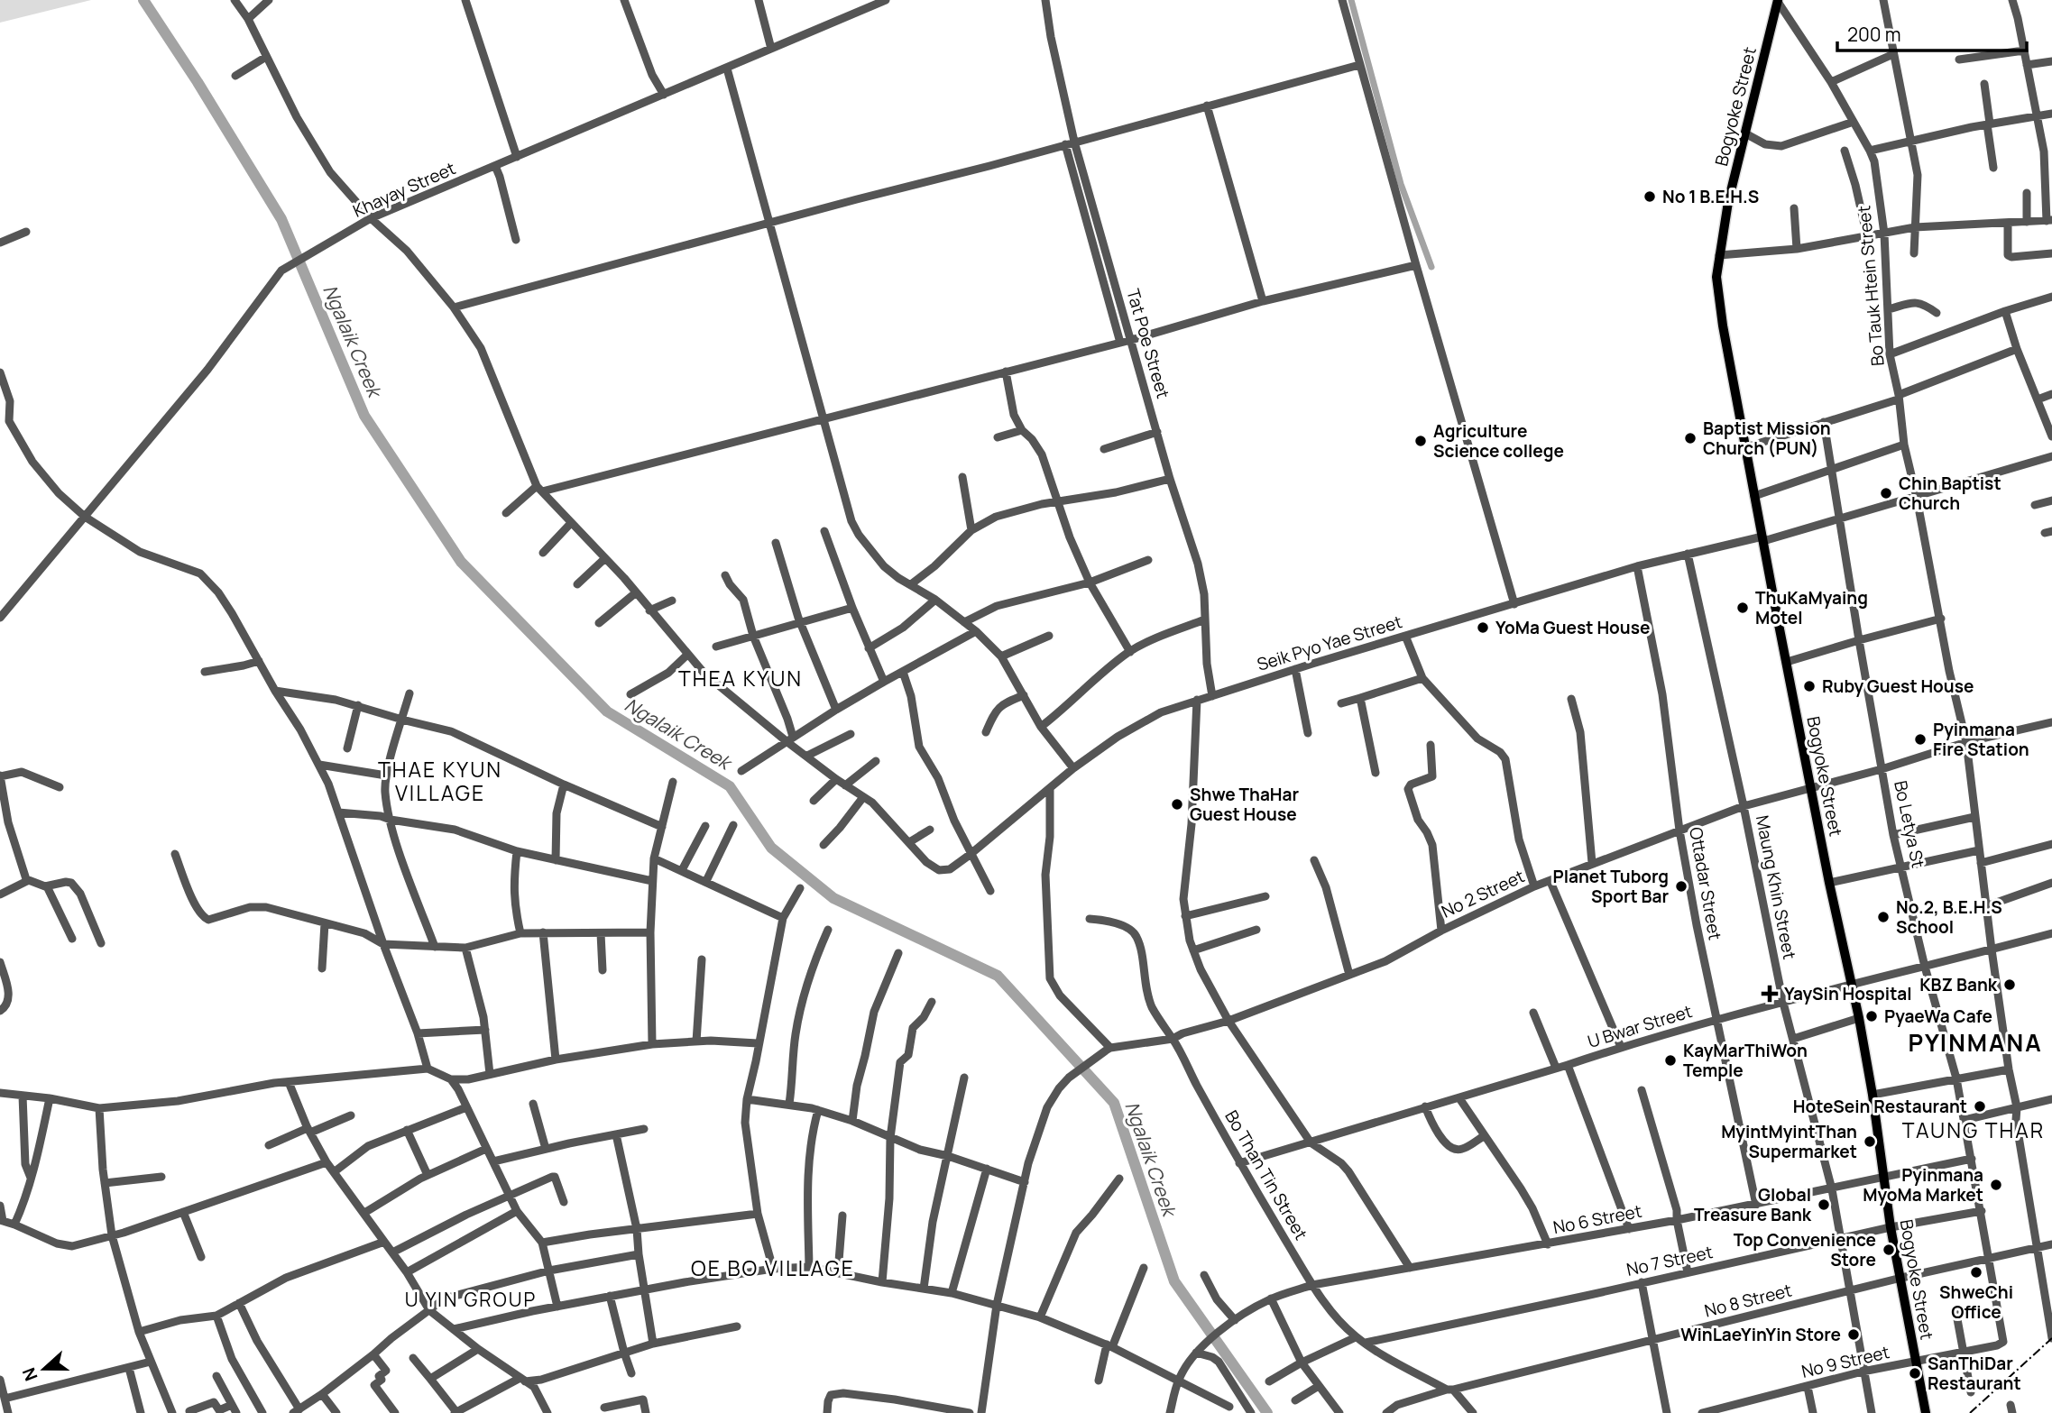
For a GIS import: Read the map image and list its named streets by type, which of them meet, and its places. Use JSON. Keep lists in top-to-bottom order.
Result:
{
  "streets": {
    "main road": ["Bogyoke Street"],
    "street": [
      "Khayay Street",
      "Bo Tauk Htein Street",
      "Tat Poe Street",
      "Seik Pyo Yae Street",
      "Bo Letya St",
      "Ottadar Street",
      "Maung Khin Street",
      "No 2 Street",
      "U Bwar Street",
      "Bo Than Tin Street",
      "No 6 Street",
      "No 7 Street",
      "No 8 Street",
      "No 9 Street"
    ]
  },
  "crossings": [
    ["Bogyoke Street", "Bo Tauk Htein Street"],
    ["Bogyoke Street", "Seik Pyo Yae Street"],
    ["Bogyoke Street", "No 2 Street"],
    ["Bogyoke Street", "U Bwar Street"],
    ["Bogyoke Street", "No 6 Street"],
    ["Bogyoke Street", "No 7 Street"],
    ["Bogyoke Street", "No 8 Street"],
    ["Bogyoke Street", "No 9 Street"],
    ["Bo Tauk Htein Street", "Seik Pyo Yae Street"],
    ["Bo Tauk Htein Street", "No 2 Street"],
    ["Bo Tauk Htein Street", "U Bwar Street"],
    ["Bo Tauk Htein Street", "No 8 Street"],
    ["Tat Poe Street", "Seik Pyo Yae Street"],
    ["Seik Pyo Yae Street", "Bo Letya St"],
    ["Seik Pyo Yae Street", "Ottadar Street"],
    ["Seik Pyo Yae Street", "Maung Khin Street"],
    ["Bo Letya St", "No 2 Street"],
    ["Bo Letya St", "U Bwar Street"],
    ["Bo Letya St", "No 6 Street"],
    ["Bo Letya St", "No 7 Street"],
    ["Bo Letya St", "No 8 Street"],
    ["Bo Letya St", "No 9 Street"],
    ["Ottadar Street", "No 2 Street"],
    ["Ottadar Street", "U Bwar Street"],
    ["Ottadar Street", "No 6 Street"],
    ["Maung Khin Street", "No 2 Street"],
    ["Maung Khin Street", "U Bwar Street"],
    ["Maung Khin Street", "No 6 Street"],
    ["Maung Khin Street", "No 7 Street"],
    ["Maung Khin Street", "No 8 Street"],
    ["Maung Khin Street", "No 9 Street"],
    ["No 2 Street", "Bo Than Tin Street"],
    ["U Bwar Street", "Bo Than Tin Street"],
    ["Bo Than Tin Street", "No 6 Street"],
    ["Bo Than Tin Street", "No 7 Street"],
    ["Bo Than Tin Street", "No 8 Street"]
  ],
  "districts": [
    "THEA KYUN",
    "THAE KYUN VILLAGE",
    "PYINMANA",
    "TAUNG THAR",
    "OE BO VILLAGE",
    "U YIN GROUP"
  ],
  "water": ["Ngalaik Creek"],
  "places": {
    "other": [
      "No 1 B.E.H.S",
      "Baptist Mission Church (PUN)",
      "Agriculture Science college",
      "Chin Baptist Church",
      "ThuKaMyaing Motel",
      "YoMa Guest House",
      "Ruby Guest House",
      "Pyinmana Fire Station",
      "Shwe ThaHar Guest House",
      "Planet Tuborg Sport Bar",
      "No.2, B.E.H.S School",
      "KBZ Bank",
      "PyaeWa Cafe",
      "KayMarThiWon Temple",
      "HoteSein Restaurant",
      "MyintMyintThan Supermarket",
      "Pyinmana MyoMa Market",
      "Global Treasure Bank",
      "Top Convenience Store",
      "ShweChi Office",
      "WinLaeYinYin Store",
      "SanThiDar Restaurant"
    ],
    "health": ["YaySin Hospital"]
  },
  "scale_bar": "200 m",
  "north": "left"
}
